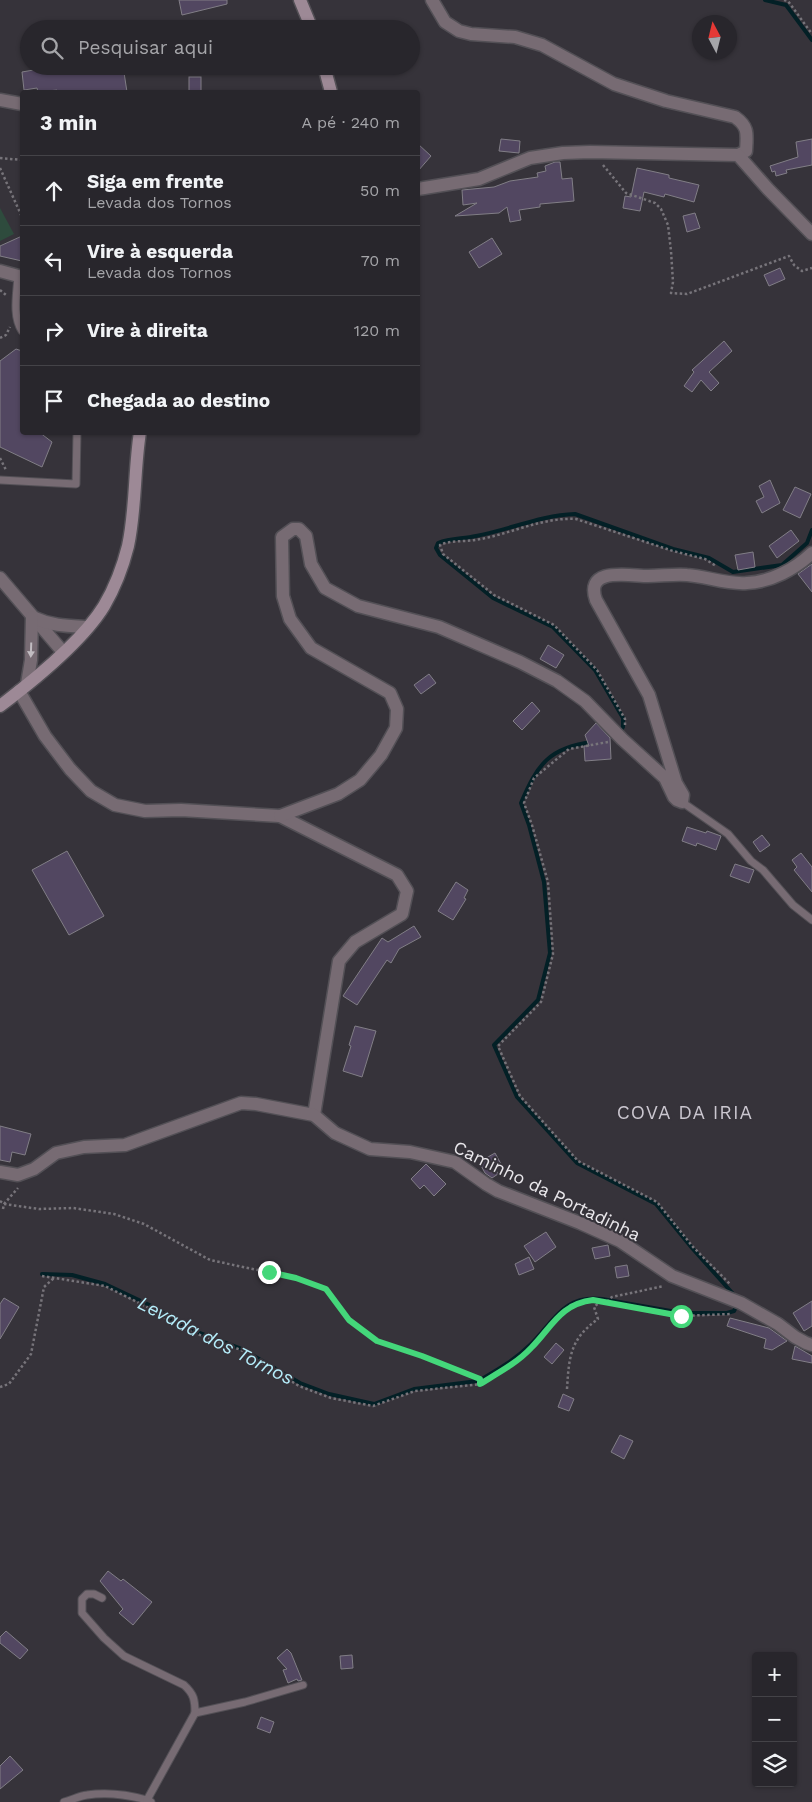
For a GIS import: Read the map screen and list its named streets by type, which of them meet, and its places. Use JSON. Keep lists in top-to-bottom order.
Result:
{
  "streets": {
    "street": ["Caminho da Portadinha"]
  },
  "districts": ["COVA DA IRIA"],
  "water": ["Levada dos Tornos"],
  "north": "top",
  "page": {
    "search": "Pesquisar aqui",
    "heading": ["3 min", "A pé · 240 m"],
    "list": [
      ["Siga em frente", "Levada dos Tornos", "50 m"],
      ["Vire à esquerda", "Levada dos Tornos", "70 m"],
      ["Vire à direita", "120 m"],
      "Chegada ao destino"
    ],
    "map_buttons": ["+", "−"]
  }
}
